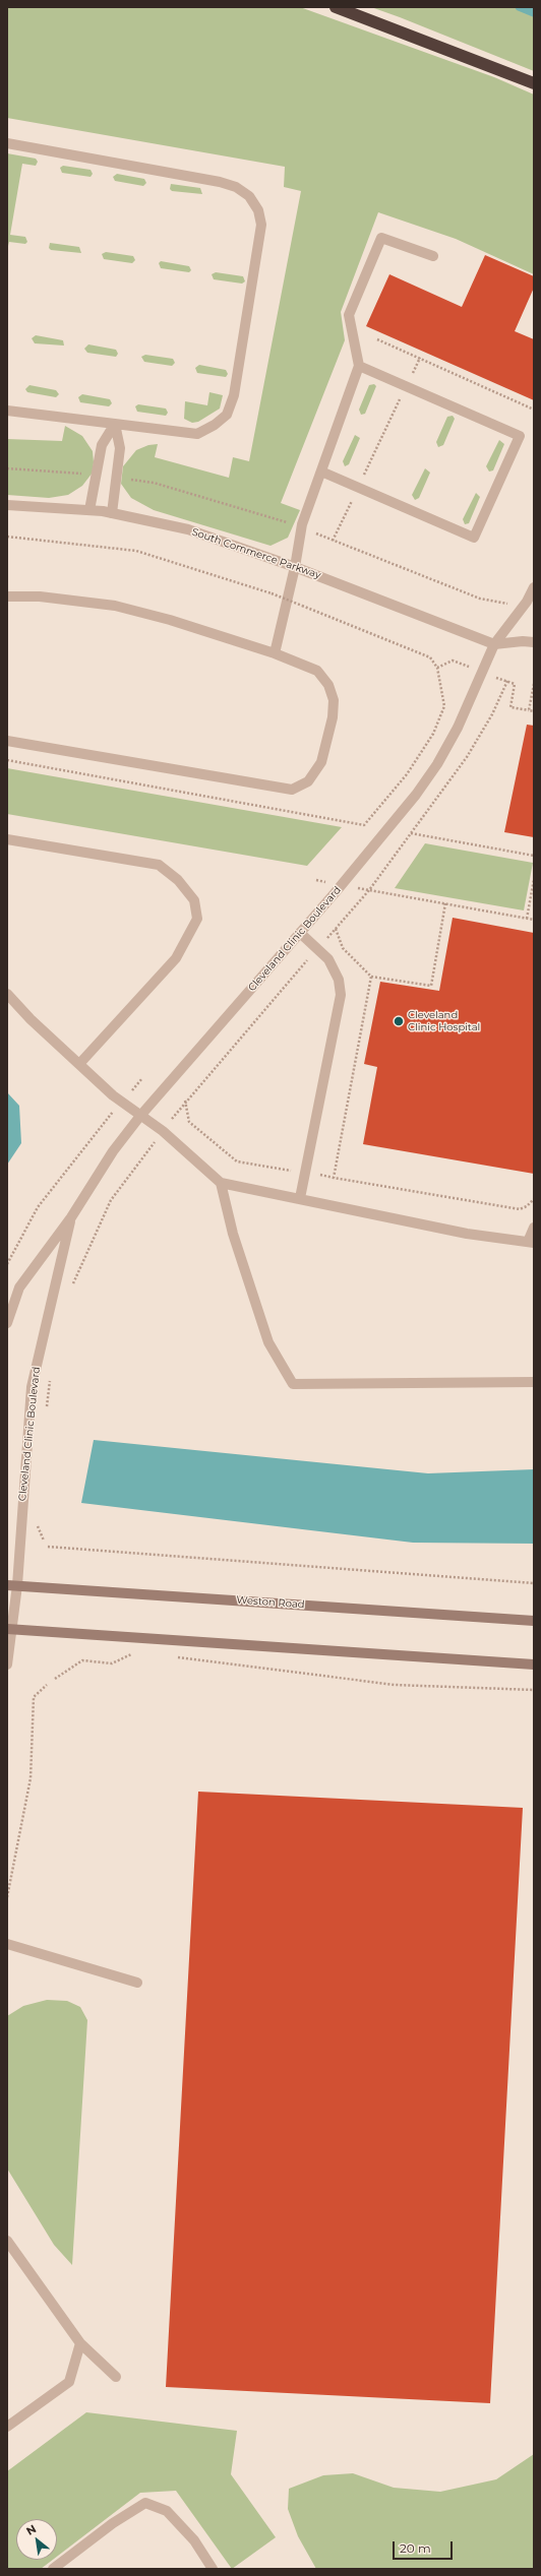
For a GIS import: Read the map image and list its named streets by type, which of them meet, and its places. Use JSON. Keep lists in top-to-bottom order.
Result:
{
  "streets": {
    "main road": ["Weston Road"],
    "street": ["South Commerce Parkway", "Cleveland Clinic Boulevard"]
  },
  "crossings": [
    ["South Commerce Parkway", "Cleveland Clinic Boulevard"],
    ["Cleveland Clinic Boulevard", "Weston Road"]
  ],
  "places": ["Cleveland Clinic Hospital"],
  "scale_bar": "20 m",
  "north": "top left"
}
